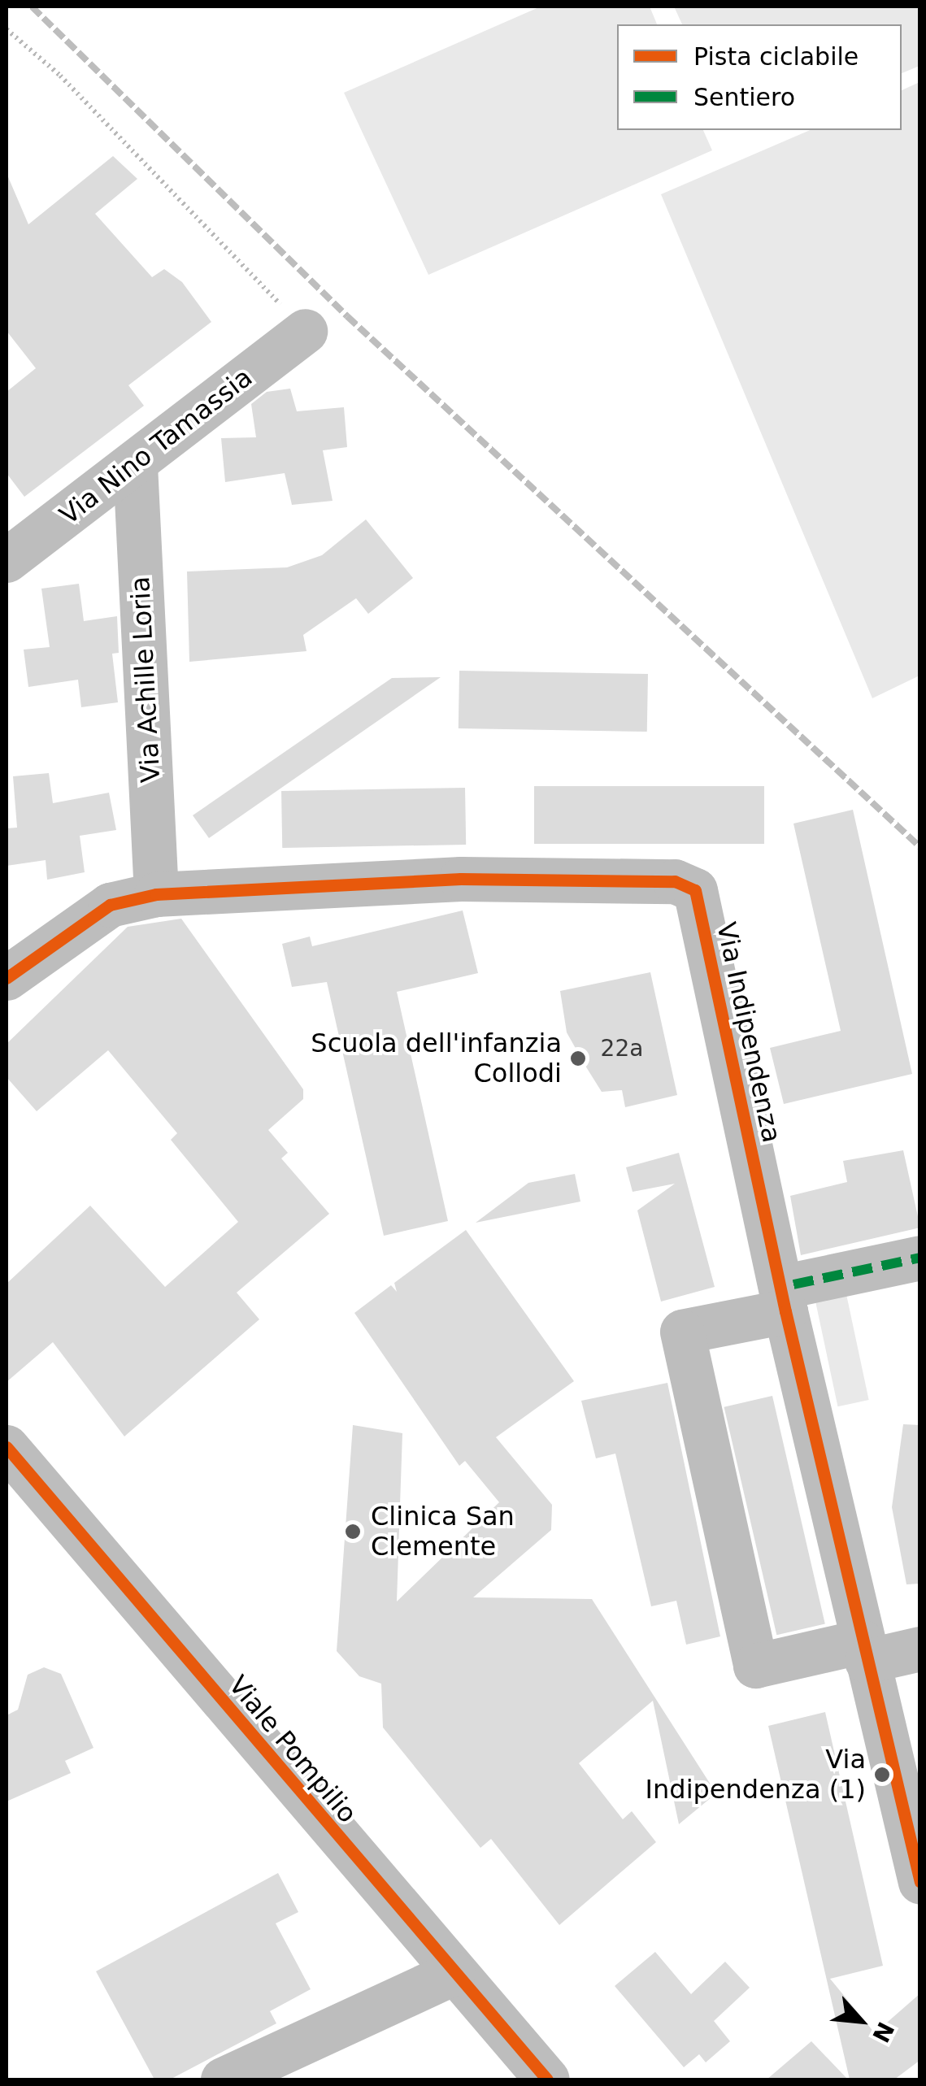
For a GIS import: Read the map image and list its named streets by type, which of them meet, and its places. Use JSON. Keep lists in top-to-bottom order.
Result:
{
  "streets": {
    "street": [
      "Via Nino Tamassia",
      "Via Achille Loria",
      "Via Indipendenza",
      "Viale Pompilio"
    ]
  },
  "crossings": [
    ["Via Nino Tamassia", "Via Achille Loria"],
    ["Via Achille Loria", "Via Indipendenza"]
  ],
  "places": ["Scuola dell'infanzia Collodi", "Clinica San Clemente", "Via Indipendenza (1)"],
  "house_numbers": ["22a"],
  "legend": ["Pista ciclabile", "Sentiero"],
  "north": "bottom right"
}
